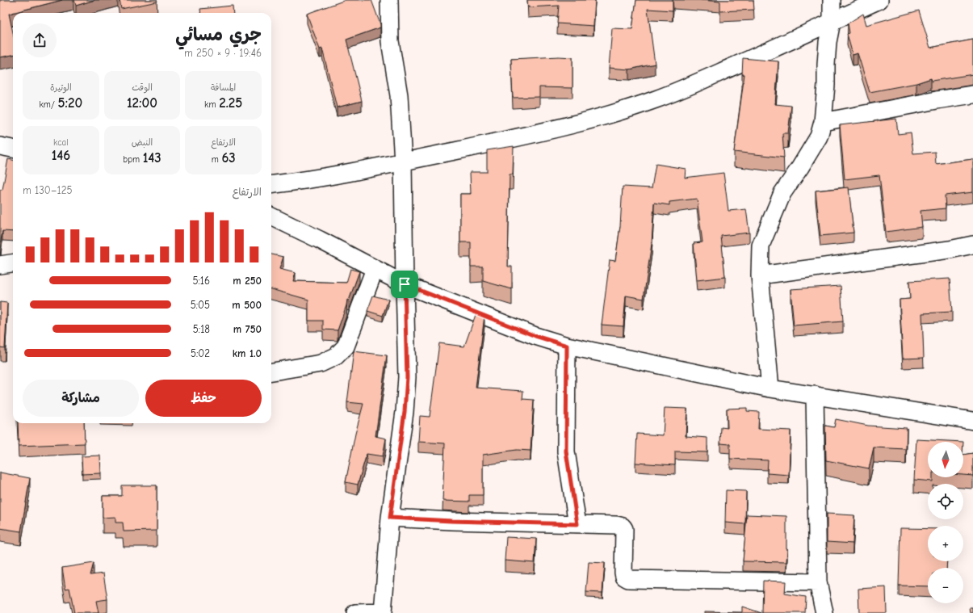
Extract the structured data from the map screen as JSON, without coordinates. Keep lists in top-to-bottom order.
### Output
{
  "north": "bottom",
  "page": {
    "heading": ["جري مسائي", "19:46 · 9 × 250 m"],
    "stats": [
      ["المسافة", "2.25 km"],
      ["الوقت", "12:00"],
      ["الوتيرة", "5:20 /km"],
      ["الارتفاع", "63 m"],
      ["النبض", "143 bpm"],
      ["kcal", "146"]
    ],
    "chart": ["الارتفاع", "125–130 m"],
    "list": [
      {
        "name": "250 m",
        "note": "5:16"
      },
      {
        "name": "500 m",
        "note": "5:05"
      },
      {
        "name": "750 m",
        "note": "5:18"
      },
      {
        "name": "1.0 km",
        "note": "5:02"
      }
    ],
    "buttons": ["حفظ", "مشاركة"],
    "map_buttons": ["+", "−"]
  }
}
